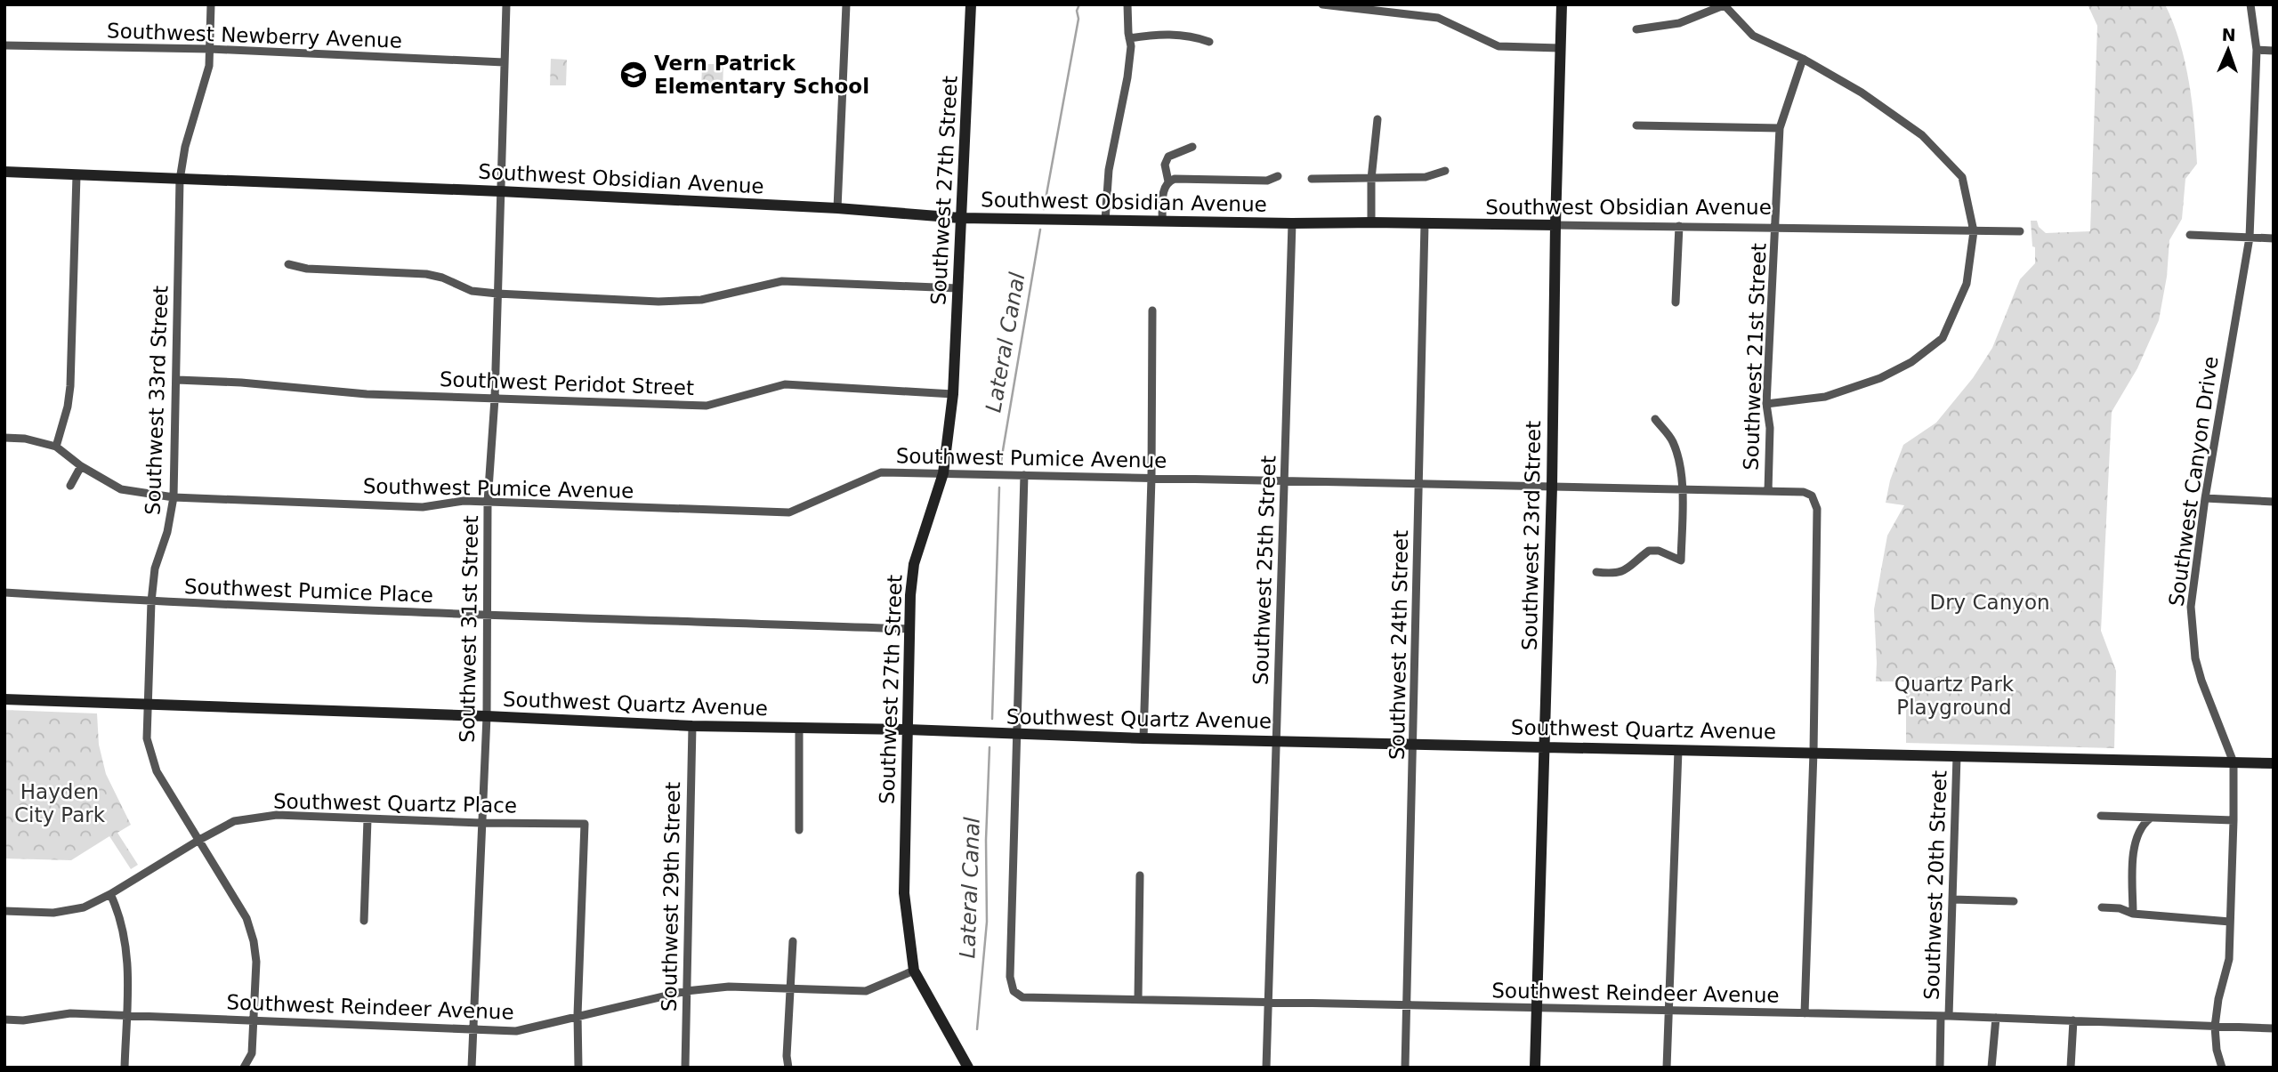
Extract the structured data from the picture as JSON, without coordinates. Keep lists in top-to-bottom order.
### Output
{
  "streets": {
    "street": [
      "Southwest Newberry Avenue",
      "Southwest Obsidian Avenue",
      "Southwest 27th Street",
      "Southwest 21st Street",
      "Southwest Peridot Street",
      "Southwest 33rd Street",
      "Southwest Pumice Avenue",
      "Southwest Canyon Drive",
      "Southwest 23rd Street",
      "Southwest 25th Street",
      "Southwest Pumice Place",
      "Southwest 31st Street",
      "Southwest 24th Street",
      "Southwest Quartz Avenue",
      "Southwest Quartz Place",
      "Southwest 20th Street",
      "Southwest 29th Street",
      "Southwest Reindeer Avenue"
    ]
  },
  "crossings": [
    ["Southwest Newberry Avenue", "Southwest 33rd Street"],
    ["Southwest Newberry Avenue", "Southwest 31st Street"],
    ["Southwest Obsidian Avenue", "Southwest 27th Street"],
    ["Southwest Obsidian Avenue", "Southwest 21st Street"],
    ["Southwest Obsidian Avenue", "Southwest 33rd Street"],
    ["Southwest Obsidian Avenue", "Southwest 23rd Street"],
    ["Southwest Obsidian Avenue", "Southwest 25th Street"],
    ["Southwest Obsidian Avenue", "Southwest 31st Street"],
    ["Southwest Obsidian Avenue", "Southwest 24th Street"],
    ["Southwest 27th Street", "Southwest Peridot Street"],
    ["Southwest 27th Street", "Southwest Pumice Avenue"],
    ["Southwest 27th Street", "Southwest Pumice Place"],
    ["Southwest 27th Street", "Southwest Quartz Avenue"],
    ["Southwest 27th Street", "Southwest Reindeer Avenue"],
    ["Southwest 21st Street", "Southwest Pumice Avenue"],
    ["Southwest Peridot Street", "Southwest 33rd Street"],
    ["Southwest Peridot Street", "Southwest 31st Street"],
    ["Southwest 33rd Street", "Southwest Pumice Avenue"],
    ["Southwest 33rd Street", "Southwest Pumice Place"],
    ["Southwest 33rd Street", "Southwest Quartz Avenue"],
    ["Southwest 33rd Street", "Southwest Quartz Place"],
    ["Southwest 33rd Street", "Southwest Reindeer Avenue"],
    ["Southwest Pumice Avenue", "Southwest 23rd Street"],
    ["Southwest Pumice Avenue", "Southwest 25th Street"],
    ["Southwest Pumice Avenue", "Southwest 31st Street"],
    ["Southwest Pumice Avenue", "Southwest 24th Street"],
    ["Southwest Pumice Avenue", "Southwest Quartz Avenue"],
    ["Southwest Canyon Drive", "Southwest Quartz Avenue"],
    ["Southwest Canyon Drive", "Southwest Reindeer Avenue"],
    ["Southwest 23rd Street", "Southwest Quartz Avenue"],
    ["Southwest 23rd Street", "Southwest Reindeer Avenue"],
    ["Southwest 25th Street", "Southwest Quartz Avenue"],
    ["Southwest 25th Street", "Southwest Reindeer Avenue"],
    ["Southwest Pumice Place", "Southwest 31st Street"],
    ["Southwest 31st Street", "Southwest Quartz Avenue"],
    ["Southwest 31st Street", "Southwest Quartz Place"],
    ["Southwest 31st Street", "Southwest Reindeer Avenue"],
    ["Southwest 24th Street", "Southwest Quartz Avenue"],
    ["Southwest 24th Street", "Southwest Reindeer Avenue"],
    ["Southwest Quartz Avenue", "Southwest 20th Street"],
    ["Southwest Quartz Avenue", "Southwest 29th Street"],
    ["Southwest Quartz Avenue", "Southwest Reindeer Avenue"],
    ["Southwest Quartz Place", "Southwest Reindeer Avenue"],
    ["Southwest 20th Street", "Southwest Reindeer Avenue"],
    ["Southwest 29th Street", "Southwest Reindeer Avenue"]
  ],
  "water": ["Lateral Canal"],
  "parks": ["Dry Canyon", "Quartz Park Playground", "Hayden City Park"],
  "places": {
    "school or university": ["Vern Patrick Elementary School"]
  },
  "north": "top"
}
